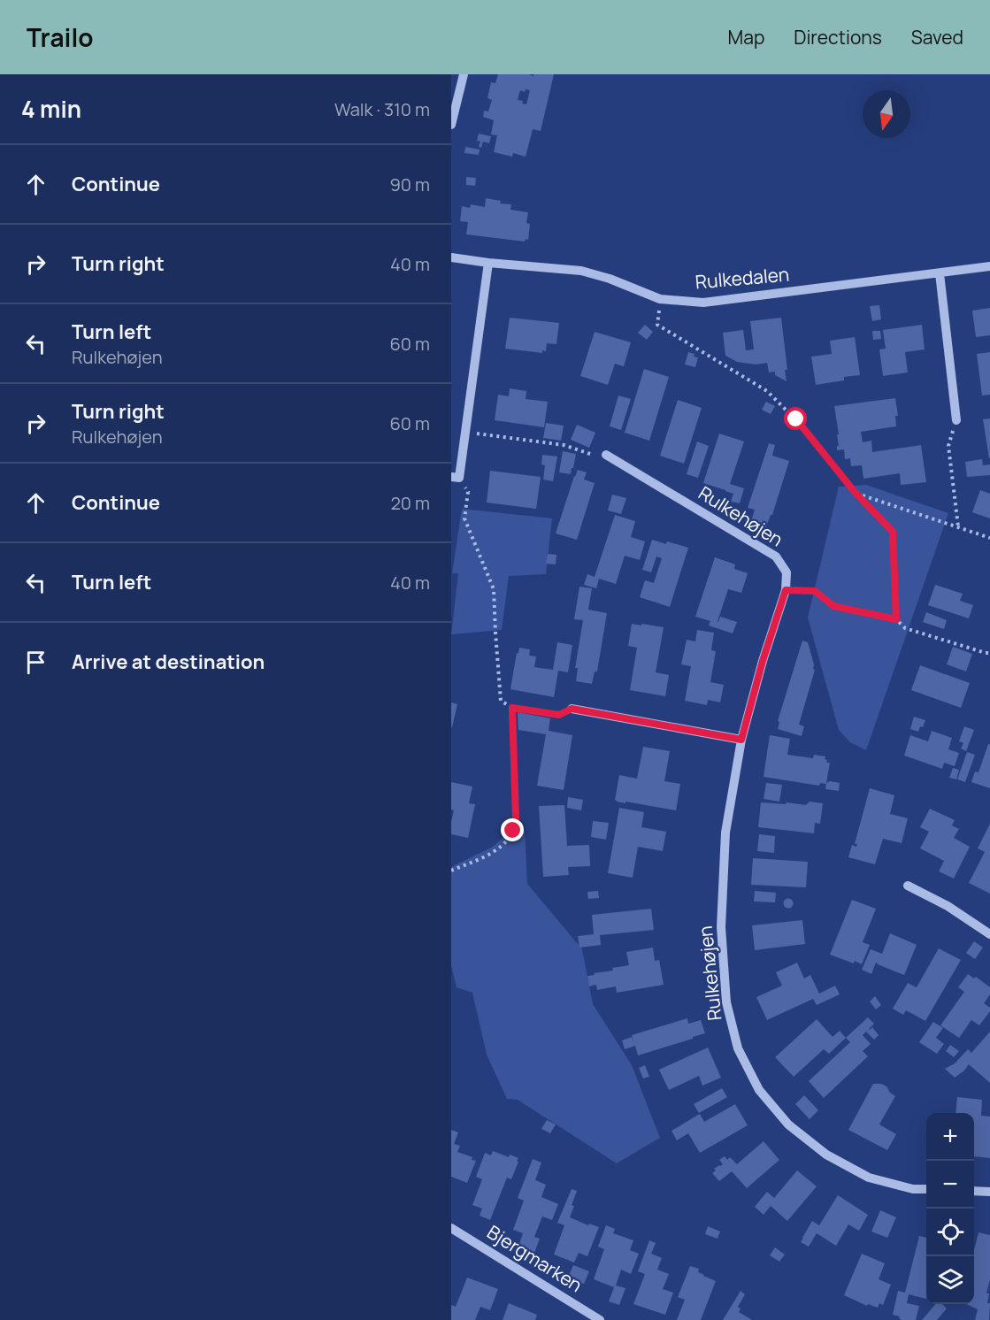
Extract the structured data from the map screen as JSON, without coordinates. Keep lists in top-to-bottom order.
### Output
{
  "streets": {
    "street": ["Rulkedalen", "Rulkehøjen", "Bjergmarken"]
  },
  "north": "bottom",
  "page": {
    "header": "Trailo",
    "nav": ["Map", "Directions", "Saved"],
    "heading": ["4 min", "Walk · 310 m"],
    "list": [
      ["Continue", "90 m"],
      ["Turn right", "40 m"],
      ["Turn left", "Rulkehøjen", "60 m"],
      ["Turn right", "Rulkehøjen", "60 m"],
      ["Continue", "20 m"],
      ["Turn left", "40 m"],
      "Arrive at destination"
    ],
    "map_buttons": ["+", "−"]
  }
}
